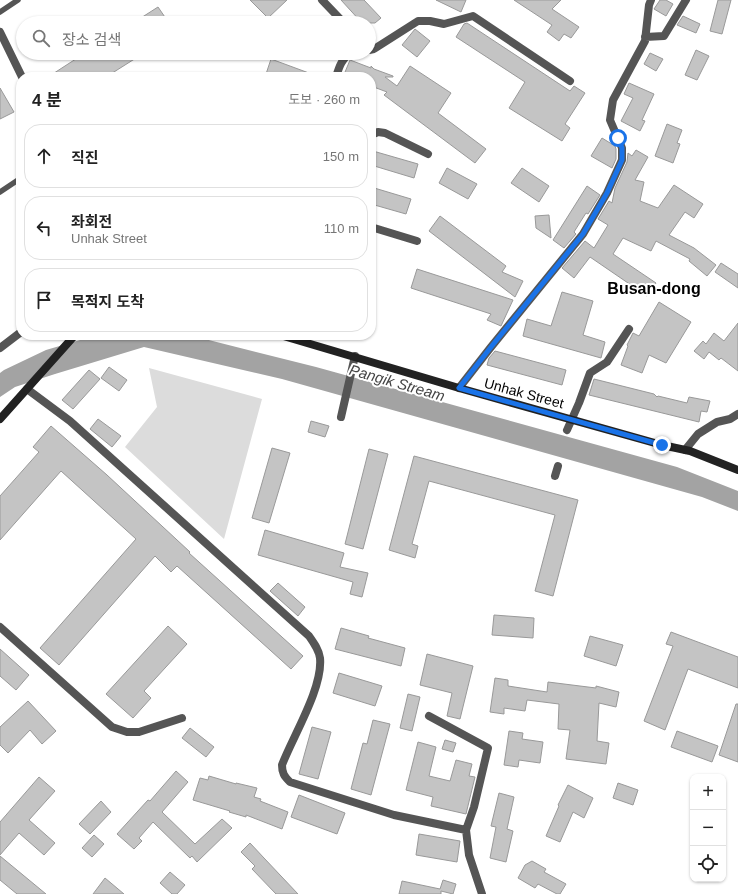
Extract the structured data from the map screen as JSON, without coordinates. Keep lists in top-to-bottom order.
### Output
{
  "streets": {
    "main road": ["Unhak Street"]
  },
  "districts": ["Busan-dong"],
  "water": ["Pangik Stream"],
  "page": {
    "search": "장소 검색",
    "heading": ["4 분", "도보 · 260 m"],
    "list": [
      ["직진", "150 m"],
      ["좌회전", "Unhak Street", "110 m"],
      "목적지 도착"
    ],
    "map_buttons": ["+", "−"]
  }
}
